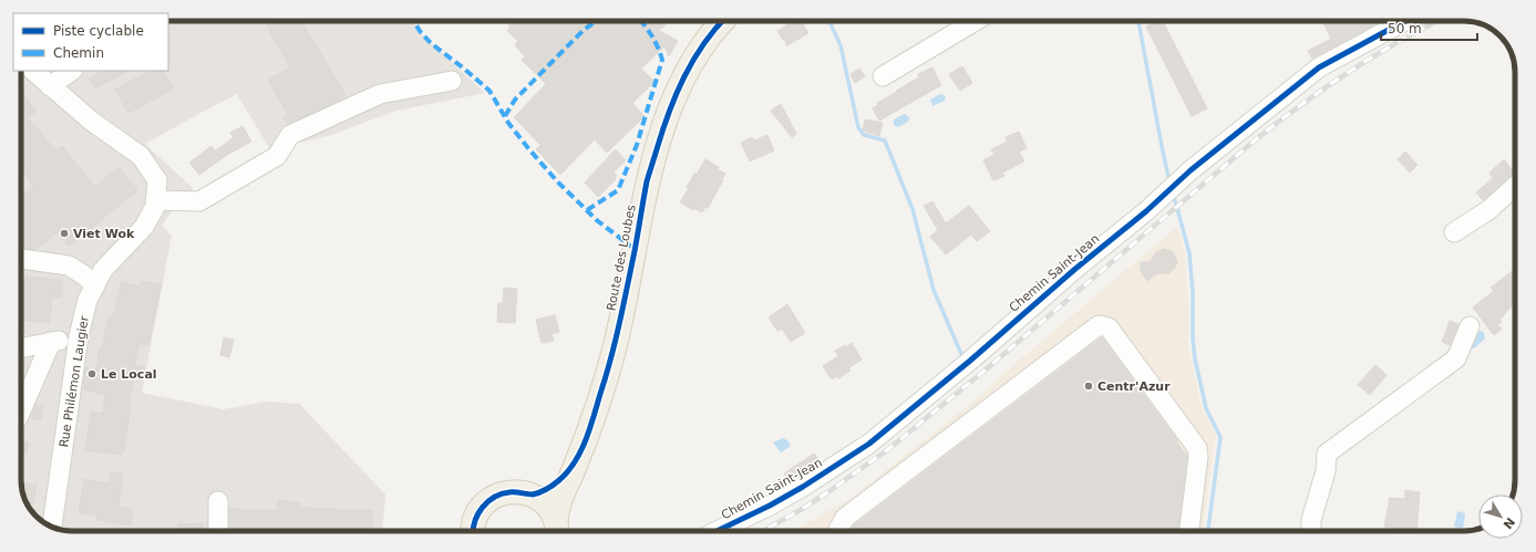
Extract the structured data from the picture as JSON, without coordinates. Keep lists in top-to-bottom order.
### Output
{
  "streets": {
    "main road": ["Route des Loubes"],
    "street": ["Chemin Saint-Jean", "Rue Philémon Laugier"]
  },
  "places": ["Viet Wok", "Le Local", "Centr'Azur"],
  "legend": ["Piste cyclable", "Chemin"],
  "scale_bar": "50 m",
  "north": "bottom right"
}
